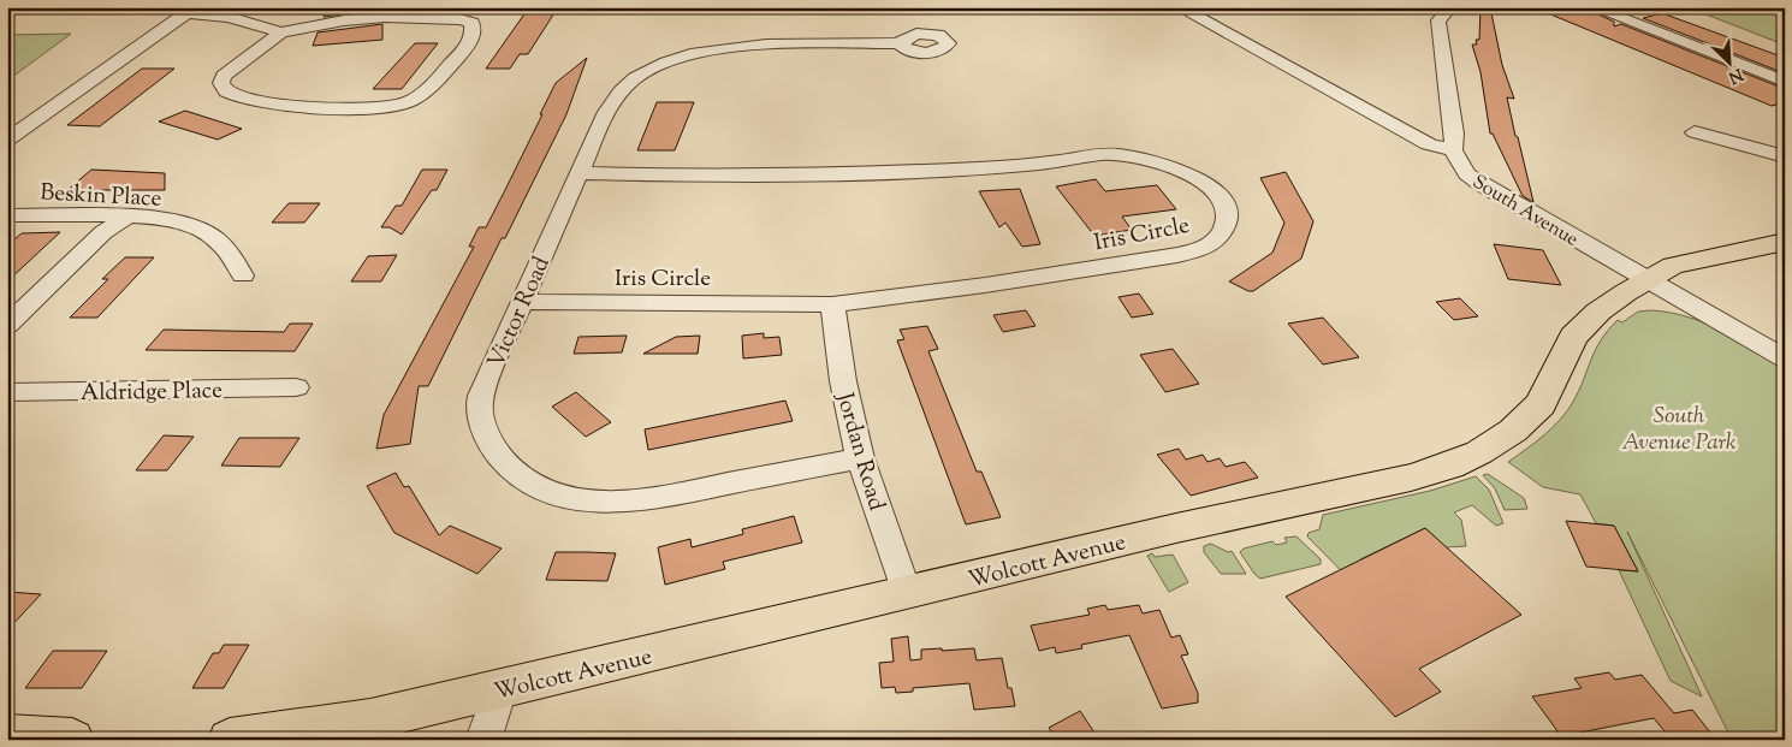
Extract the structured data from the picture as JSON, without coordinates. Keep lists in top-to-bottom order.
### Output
{
  "streets": {
    "main road": ["Wolcott Avenue"],
    "street": [
      "Beskin Place",
      "South Avenue",
      "Iris Circle",
      "Victor Road",
      "Aldridge Place",
      "Jordan Road"
    ]
  },
  "crossings": [
    ["South Avenue", "Wolcott Avenue"],
    ["Iris Circle", "Victor Road"],
    ["Iris Circle", "Jordan Road"],
    ["Victor Road", "Jordan Road"],
    ["Jordan Road", "Wolcott Avenue"]
  ],
  "parks": ["South Avenue Park"],
  "north": "bottom right"
}
